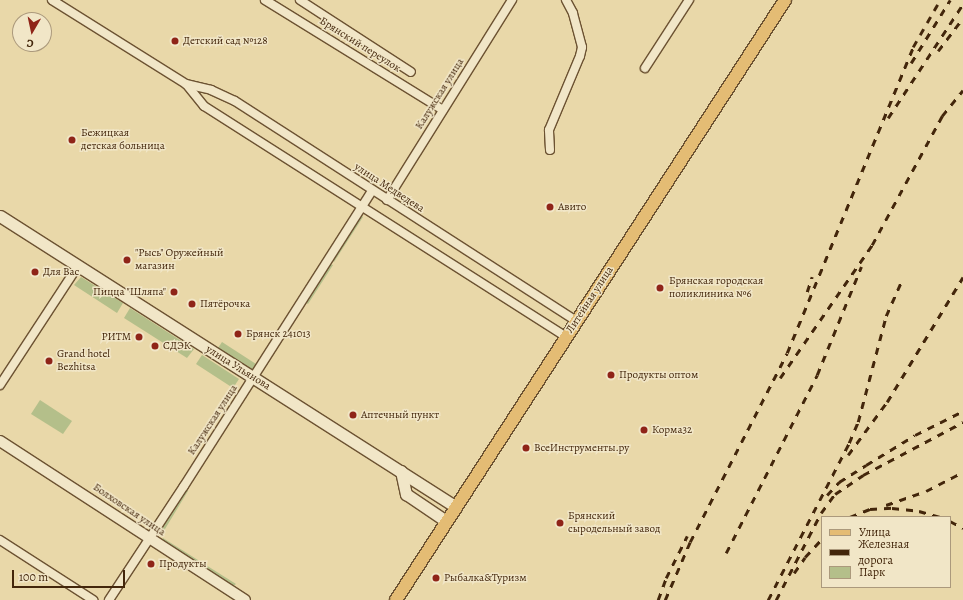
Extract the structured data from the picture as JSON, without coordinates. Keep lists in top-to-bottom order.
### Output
{
  "streets": {
    "main road": ["Литейная улица", "улица Ульянова"],
    "street": [
      "Брянский переулок",
      "Калужская улица",
      "улица Медведева",
      "Болховская улица"
    ]
  },
  "crossings": [
    ["Брянский переулок", "Калужская улица"],
    ["Калужская улица", "улица Медведева"],
    ["Калужская улица", "улица Ульянова"],
    ["Калужская улица", "Болховская улица"],
    ["улица Медведева", "Литейная улица"],
    ["Литейная улица", "улица Ульянова"]
  ],
  "places": [
    "Детский сад №128",
    "Бежицкая детская больница",
    "Авито",
    "\"Рысь\" Оружейный магазин",
    "Для Вас",
    "Брянская городская поликлиника №6",
    "Пицца \"Шляпа\"",
    "Пятёрочка",
    "Брянск 241013",
    "РИТМ",
    "СДЭК",
    "Grand hotel Bezhitsa",
    "Продукты оптом",
    "Аптечный пункт",
    "Корма32",
    "ВсеИнструменты.ру",
    "Брянский сыродельный завод",
    "Продукты",
    "Рыбалка&Туризм"
  ],
  "legend": ["Улица", "Железная дорога", "Парк"],
  "scale_bar": "100 m",
  "north": "bottom"
}
